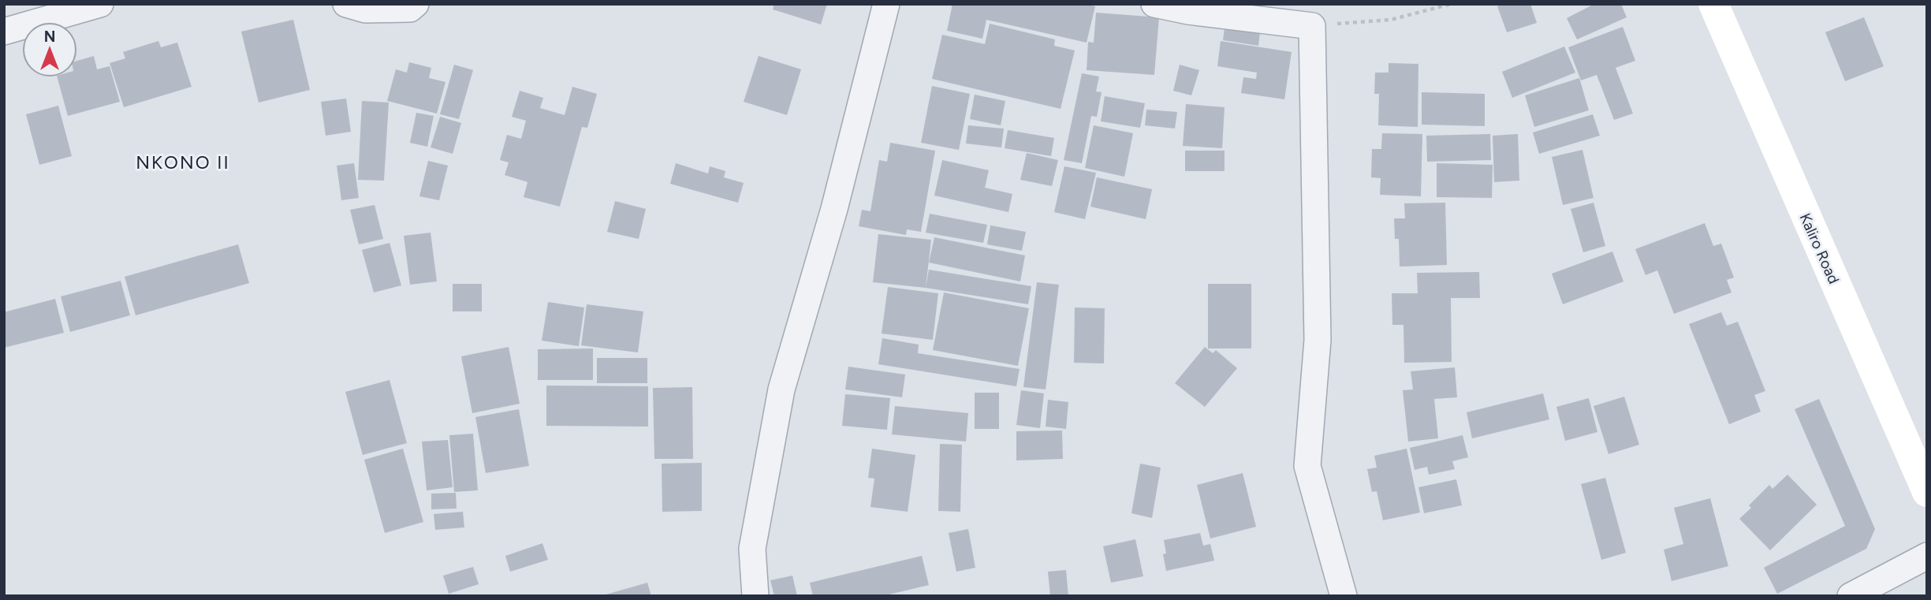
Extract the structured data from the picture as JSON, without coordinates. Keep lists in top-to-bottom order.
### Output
{
  "streets": {
    "main road": ["Kaliro Road"]
  },
  "districts": ["NKONO II"],
  "north": "top"
}
